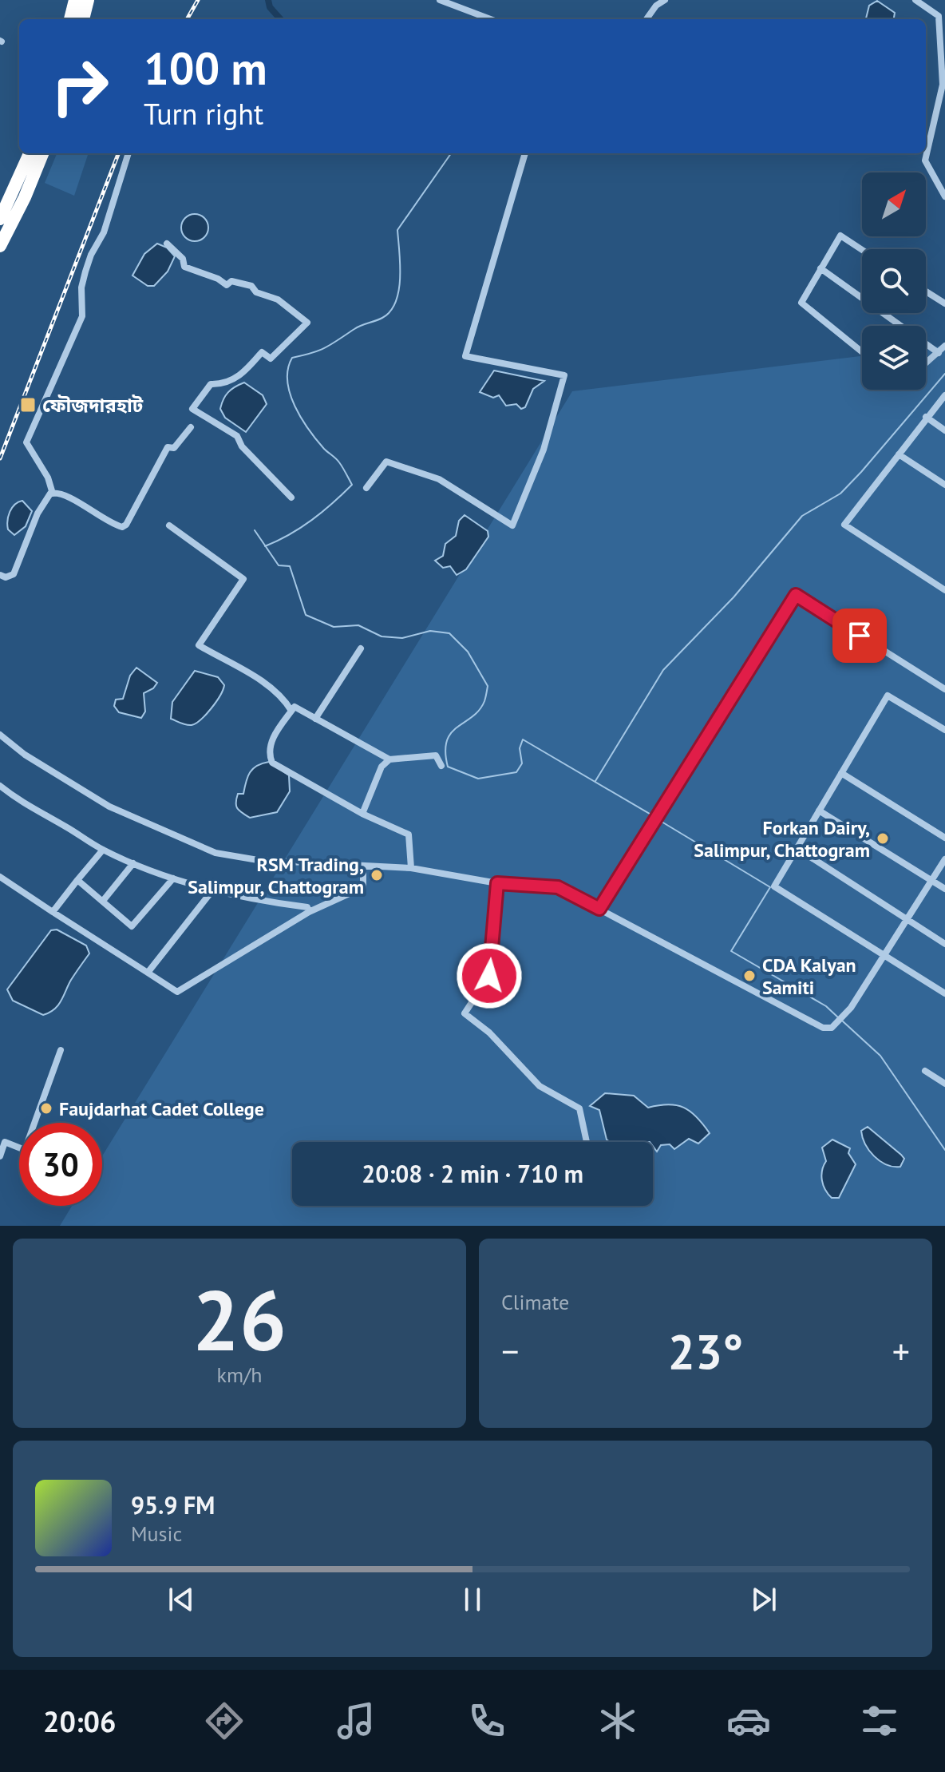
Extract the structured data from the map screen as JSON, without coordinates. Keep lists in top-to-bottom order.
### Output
{
  "places": {
    "transit": ["ফৌজদারহাট"],
    "other": [
      "Forkan Dairy, Salimpur, Chattogram",
      "RSM Trading, Salimpur, Chattogram",
      "CDA Kalyan Samiti",
      "Faujdarhat Cadet College"
    ]
  },
  "north": "top right",
  "page": {
    "turn": ["100 m", "Turn right"],
    "limit": "30",
    "trip": "20:08 · 2 min · 710 m",
    "tile": [
      ["26", "km/h"],
      "Climate"
    ],
    "heat": ["−", "23°", "+"],
    "song": ["95.9 FM", "Music"],
    "tabs": "20:06"
  }
}
